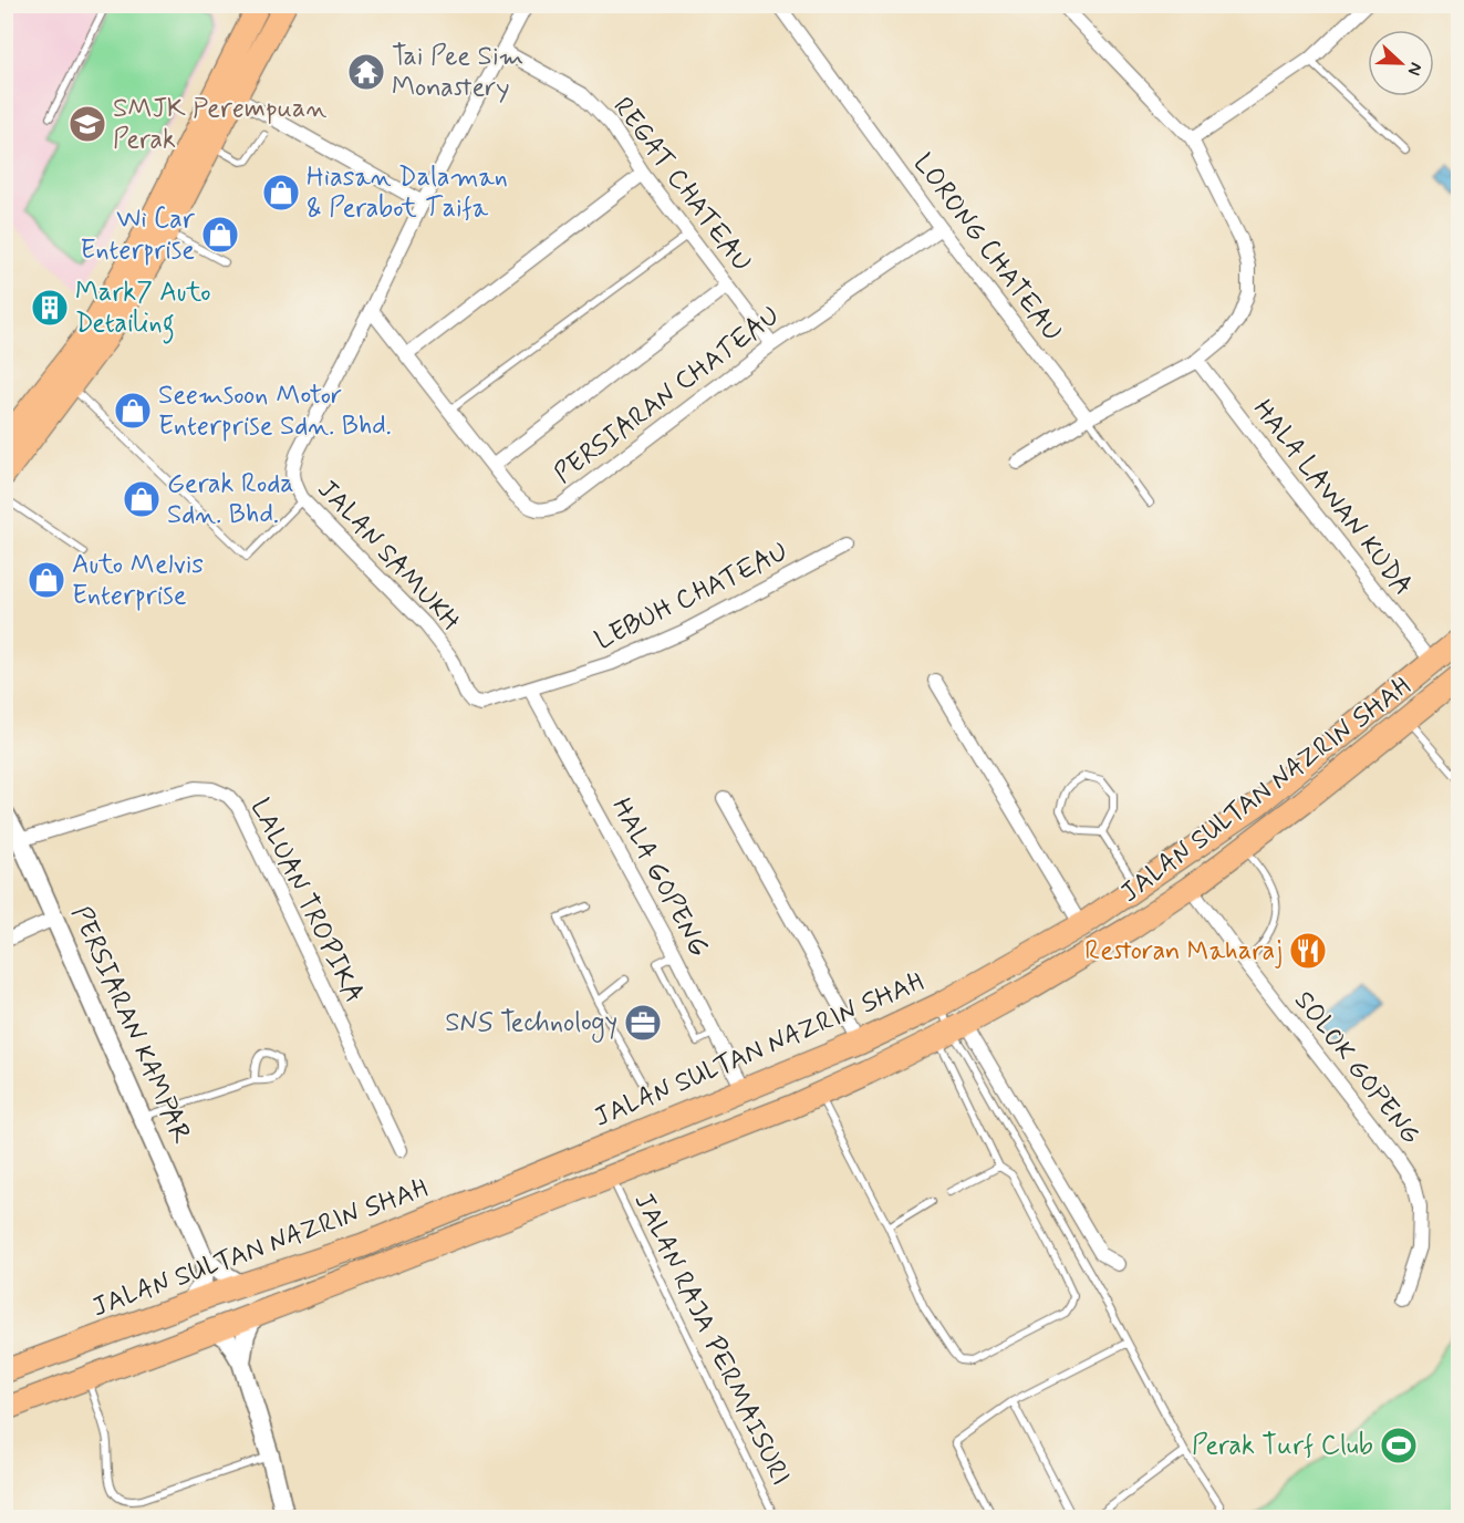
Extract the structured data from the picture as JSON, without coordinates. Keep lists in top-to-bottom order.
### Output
{
  "streets": {
    "highway": ["JALAN SULTAN NAZRIN SHAH"],
    "street": [
      "REGAT CHATEAU",
      "LORONG CHATEAU",
      "PERSIARAN CHATEAU",
      "HALA LAWAN KUDA",
      "JALAN SAMUKH",
      "LEBUH CHATEAU",
      "HALA GOPENG",
      "LALUAN TROPIKA",
      "PERSIARAN KAMPAR",
      "SOLOK GOPENG"
    ],
    "lane": ["JALAN RAJA PERMAISURI"]
  },
  "crossings": [
    ["REGAT CHATEAU", "PERSIARAN CHATEAU"],
    ["REGAT CHATEAU", "JALAN SAMUKH"],
    ["LORONG CHATEAU", "PERSIARAN CHATEAU"],
    ["PERSIARAN CHATEAU", "JALAN SAMUKH"],
    ["HALA LAWAN KUDA", "JALAN SULTAN NAZRIN SHAH"],
    ["JALAN SAMUKH", "LEBUH CHATEAU"],
    ["LEBUH CHATEAU", "HALA GOPENG"],
    ["JALAN SULTAN NAZRIN SHAH", "HALA GOPENG"],
    ["JALAN SULTAN NAZRIN SHAH", "SOLOK GOPENG"],
    ["JALAN SULTAN NAZRIN SHAH", "JALAN RAJA PERMAISURI"],
    ["LALUAN TROPIKA", "PERSIARAN KAMPAR"]
  ],
  "places": {
    "temple": ["Tai Pee Sim Monastery"],
    "school or university": ["SMJK Perempuan Perak"],
    "shop": [
      "Hiasan Dalaman & Perabot Taifa",
      "Wi Car Enterprise",
      "Seemsoon Motor Enterprise Sdn. Bhd.",
      "Gerak Roda Sdn. Bhd.",
      "Auto Melvis Enterprise"
    ],
    "building": ["Mark7 Auto Detailing"],
    "restaurant": ["Restoran Maharaj"],
    "office": ["SNS Technology"],
    "sports": ["Perak Turf Club"]
  },
  "north": "right"
}
